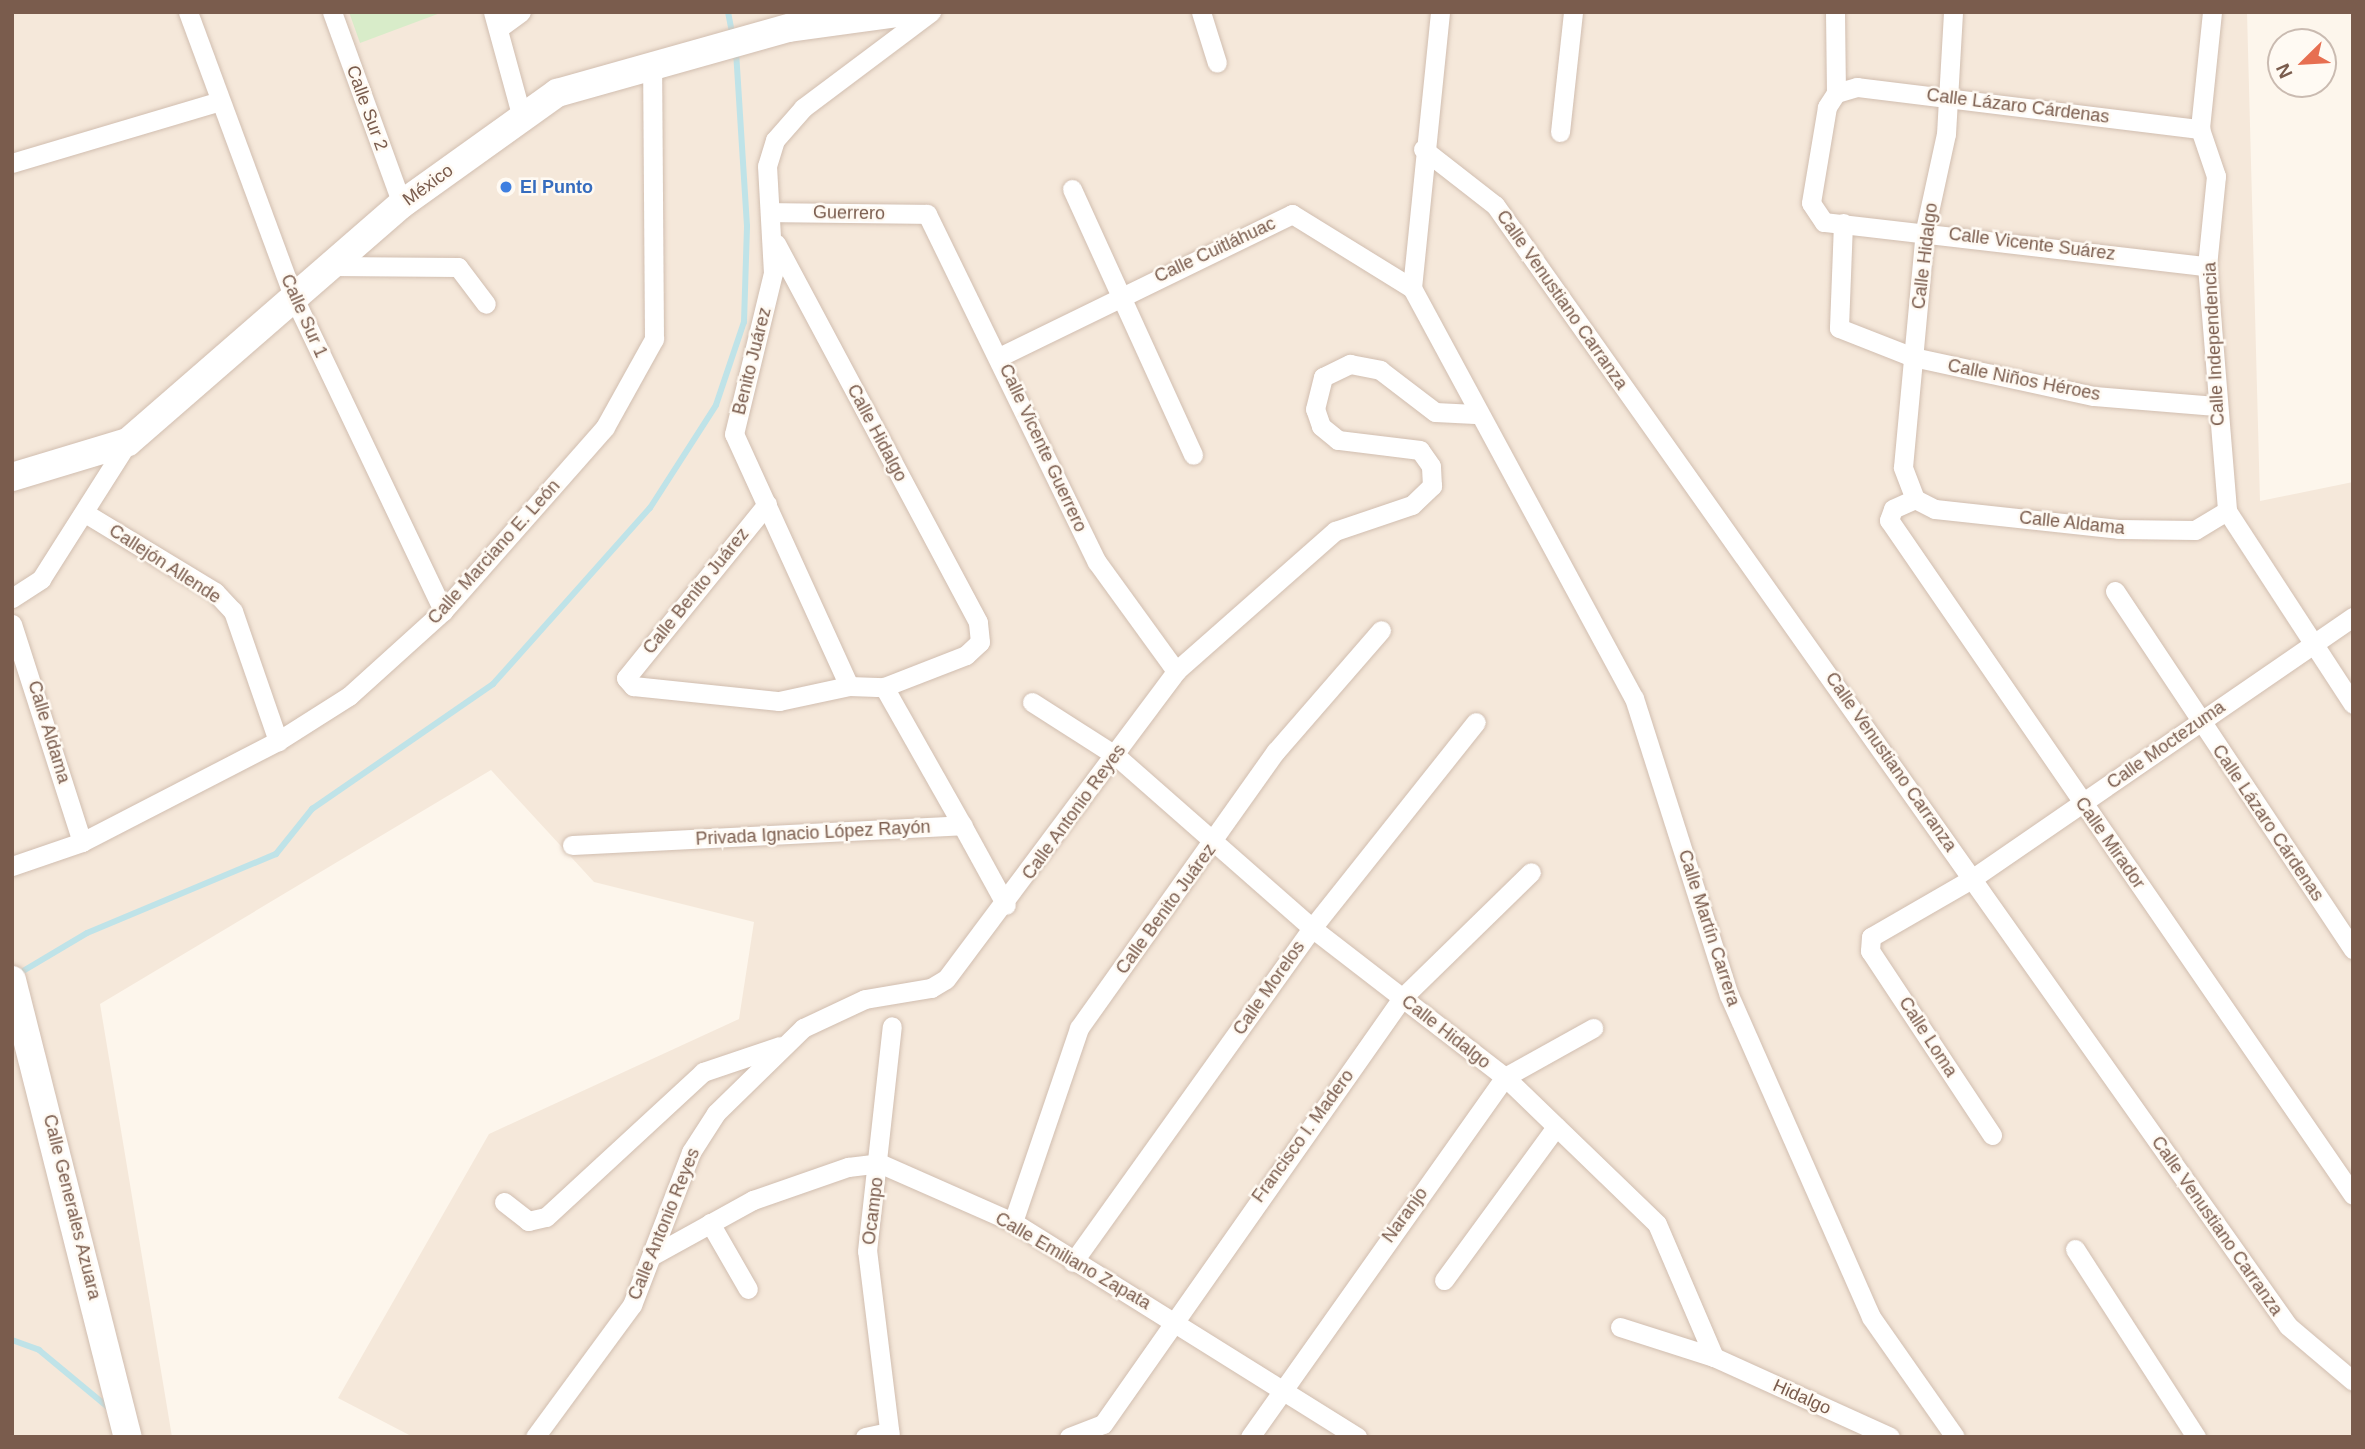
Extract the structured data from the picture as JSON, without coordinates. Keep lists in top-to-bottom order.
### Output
{
  "streets": {
    "street": [
      "Calle Lázaro Cárdenas",
      "Calle Sur 2",
      "México",
      "Guerrero",
      "Calle Vicente Suárez",
      "Calle Cuitláhuac",
      "Calle Hidalgo",
      "Calle Venustiano Carranza",
      "Calle Sur 1",
      "Calle Independencia",
      "Benito Juárez",
      "Calle Niños Héroes",
      "Calle Vicente Guerrero",
      "Calle Aldama",
      "Calle Marciano E. León",
      "Callejón Allende",
      "Calle Benito Juárez",
      "Calle Moctezuma",
      "Calle Antonio Reyes",
      "Privada Ignacio López Rayón",
      "Calle Mirador",
      "Calle Martín Carrera",
      "Calle Morelos",
      "Calle Loma",
      "Francisco I. Madero",
      "Calle Generales Azuara",
      "Ocampo",
      "Naranjo",
      "Calle Emiliano Zapata",
      "Hidalgo"
    ]
  },
  "crossings": [
    ["Calle Lázaro Cárdenas", "Calle Vicente Suárez"],
    ["Calle Lázaro Cárdenas", "Calle Hidalgo"],
    ["Calle Lázaro Cárdenas", "Calle Independencia"],
    ["Calle Lázaro Cárdenas", "Calle Moctezuma"],
    ["Calle Sur 2", "México"],
    ["México", "Calle Sur 1"],
    ["México", "Calle Marciano E. León"],
    ["Guerrero", "Benito Juárez"],
    ["Guerrero", "Calle Vicente Guerrero"],
    ["Calle Vicente Suárez", "Calle Hidalgo"],
    ["Calle Vicente Suárez", "Calle Independencia"],
    ["Calle Vicente Suárez", "Calle Niños Héroes"],
    ["Calle Cuitláhuac", "Calle Vicente Guerrero"],
    ["Calle Hidalgo", "Benito Juárez"],
    ["Calle Hidalgo", "Calle Niños Héroes"],
    ["Calle Hidalgo", "Calle Aldama"],
    ["Calle Hidalgo", "Calle Benito Juárez"],
    ["Calle Hidalgo", "Calle Antonio Reyes"],
    ["Calle Hidalgo", "Calle Mirador"],
    ["Calle Hidalgo", "Calle Morelos"],
    ["Calle Hidalgo", "Francisco I. Madero"],
    ["Calle Hidalgo", "Naranjo"],
    ["Calle Hidalgo", "Hidalgo"],
    ["Calle Venustiano Carranza", "Calle Moctezuma"],
    ["Calle Sur 1", "Calle Marciano E. León"],
    ["Calle Independencia", "Calle Niños Héroes"],
    ["Calle Independencia", "Calle Aldama"],
    ["Benito Juárez", "Calle Benito Juárez"],
    ["Calle Vicente Guerrero", "Calle Antonio Reyes"],
    ["Calle Aldama", "Calle Marciano E. León"],
    ["Calle Aldama", "Calle Mirador"],
    ["Calle Marciano E. León", "Callejón Allende"],
    ["Calle Benito Juárez", "Calle Emiliano Zapata"],
    ["Calle Moctezuma", "Calle Mirador"],
    ["Calle Moctezuma", "Calle Loma"],
    ["Calle Antonio Reyes", "Calle Martín Carrera"],
    ["Calle Morelos", "Calle Emiliano Zapata"],
    ["Francisco I. Madero", "Calle Emiliano Zapata"],
    ["Ocampo", "Calle Emiliano Zapata"],
    ["Naranjo", "Calle Emiliano Zapata"]
  ],
  "places": ["El Punto"],
  "north": "bottom left"
}
